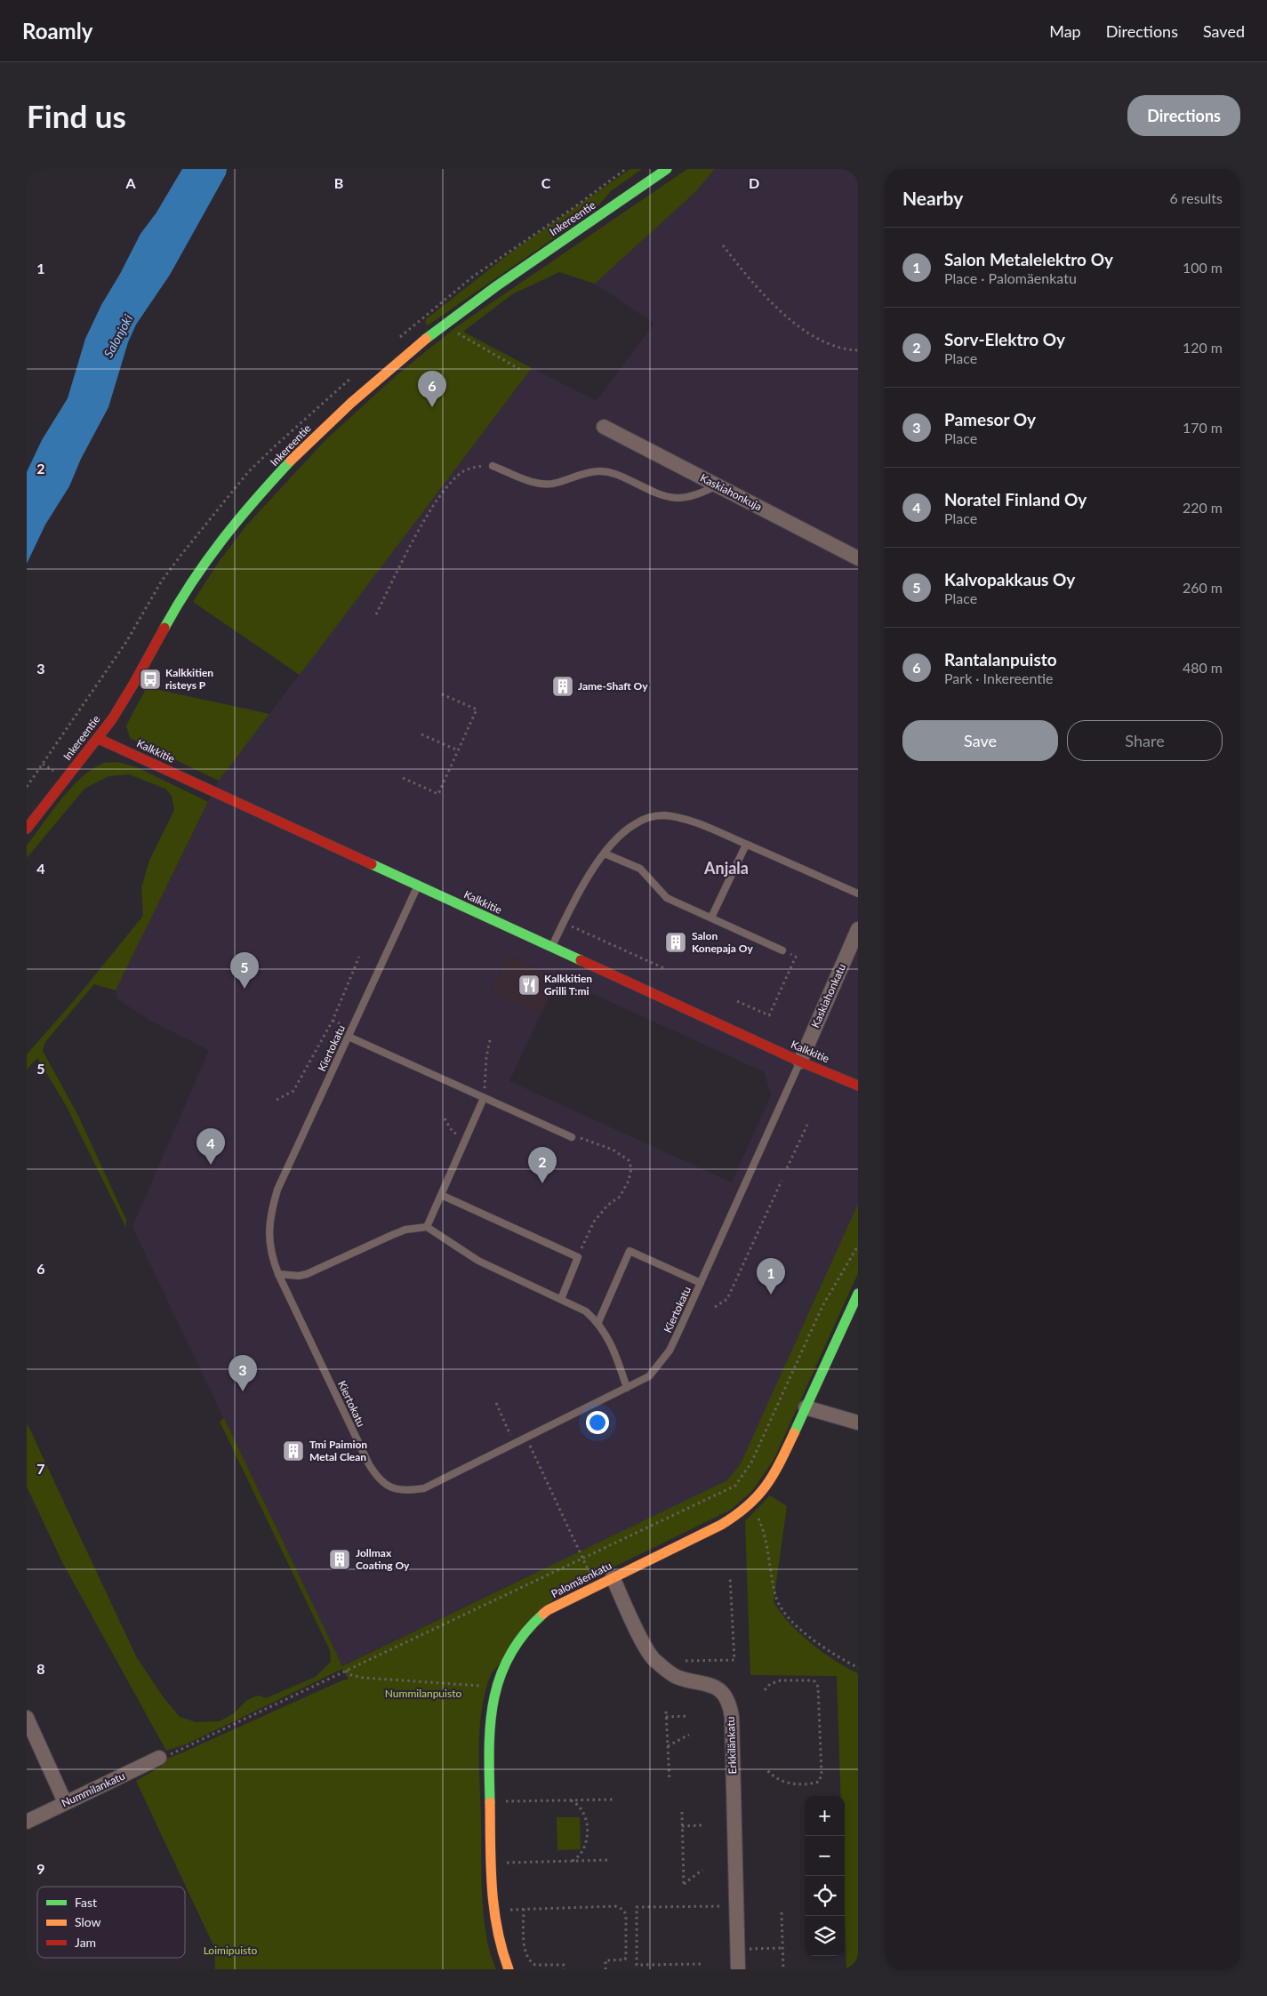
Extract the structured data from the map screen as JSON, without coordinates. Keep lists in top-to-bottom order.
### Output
{
  "streets": {
    "street": [
      "Inkereentie",
      "Kaskiahonkuja",
      "Kalkkitie",
      "Kaskiahonkatu",
      "Palomäenkatu",
      "Erkkilänkatu",
      "Nummilankatu"
    ],
    "lane": ["Kiertokatu"]
  },
  "crossings": [
    ["Inkereentie", "Kalkkitie"],
    ["Kalkkitie", "Kaskiahonkatu"],
    ["Kalkkitie", "Kiertokatu"],
    ["Kaskiahonkatu", "Kiertokatu"],
    ["Palomäenkatu", "Erkkilänkatu"]
  ],
  "districts": ["Anjala"],
  "water": ["Salonjoki"],
  "parks": ["Nummilanpuisto", "Loimipuisto"],
  "places": {
    "bus stop": ["Kalkkitien risteys P"],
    "building": [
      "Jame-Shaft Oy",
      "Salon Konepaja Oy",
      "Tmi Paimion Metal Clean",
      "Jollmax Coating Oy"
    ],
    "restaurant": ["Kalkkitien Grilli T:mi"]
  },
  "legend": ["Fast", "Slow", "Jam"],
  "page": {
    "header": "Roamly",
    "nav": ["Map", "Directions", "Saved"],
    "buttons": [
      "Directions",
      ["Save", "Share"]
    ],
    "title": "Find us",
    "heading": ["Nearby", "6 results"],
    "list": [
      {
        "mark": "1",
        "name": "Salon Metalelektro Oy",
        "note": "Place · Palomäenkatu",
        "value": "100 m"
      },
      {
        "mark": "2",
        "name": "Sorv-Elektro Oy",
        "note": "Place",
        "value": "120 m"
      },
      {
        "mark": "3",
        "name": "Pamesor Oy",
        "note": "Place",
        "value": "170 m"
      },
      {
        "mark": "4",
        "name": "Noratel Finland Oy",
        "note": "Place",
        "value": "220 m"
      },
      {
        "mark": "5",
        "name": "Kalvopakkaus Oy",
        "note": "Place",
        "value": "260 m"
      },
      {
        "mark": "6",
        "name": "Rantalanpuisto",
        "note": "Park · Inkereentie",
        "value": "480 m"
      }
    ],
    "pins": [
      "6",
      "5",
      "4",
      "2",
      "1",
      "3"
    ],
    "map_buttons": ["+", "−"]
  },
  "grid": {
    "columns": [
      "A",
      "B",
      "C",
      "D"
    ],
    "rows": [
      "1",
      "2",
      "3",
      "4",
      "5",
      "6",
      "7",
      "8",
      "9"
    ]
  }
}
